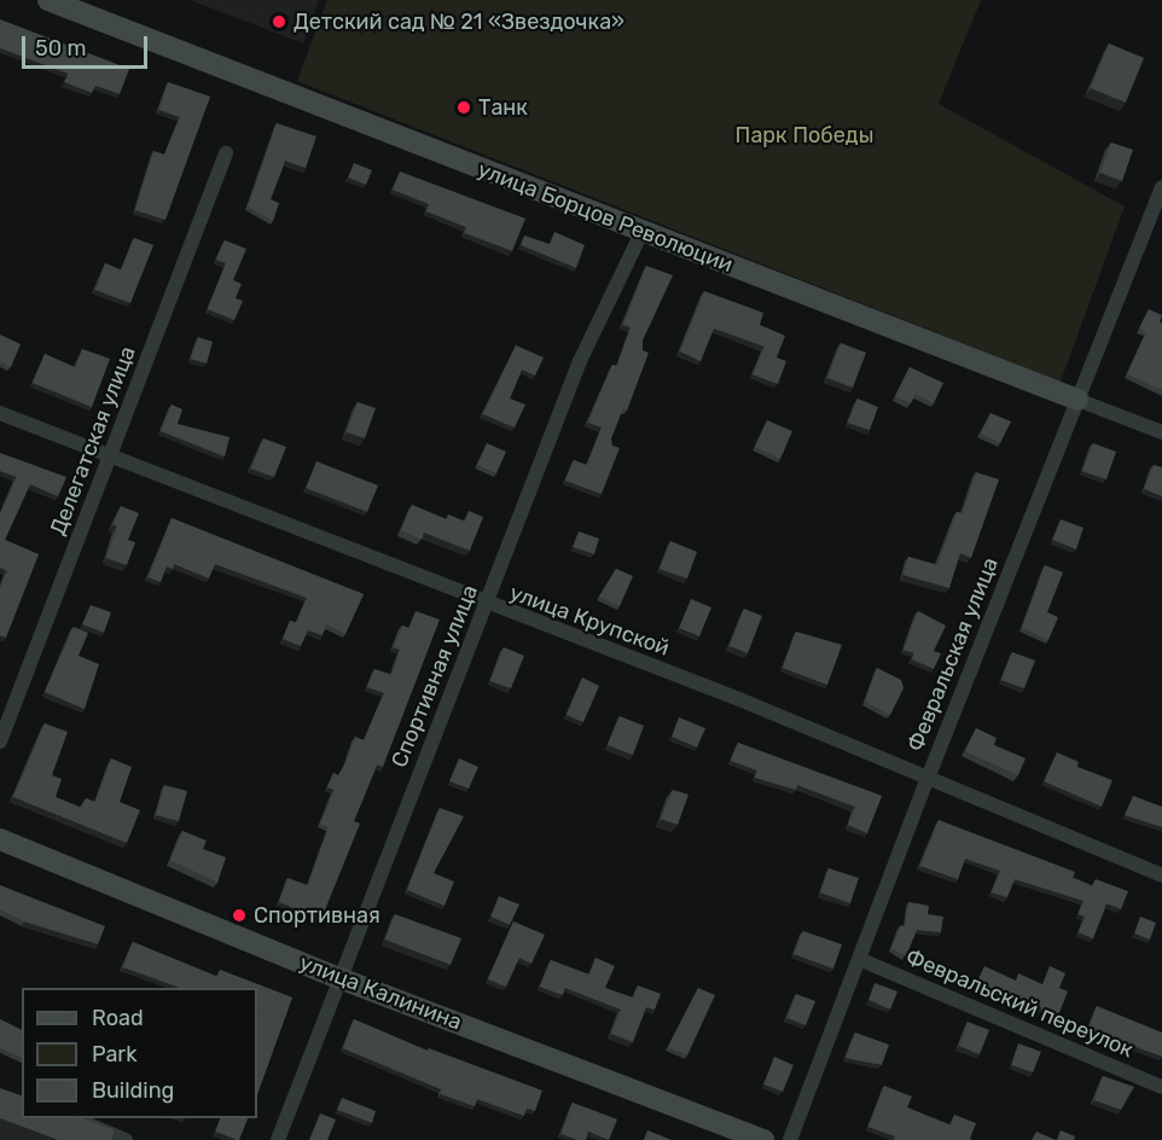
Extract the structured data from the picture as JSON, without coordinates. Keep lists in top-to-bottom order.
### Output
{
  "streets": {
    "street": [
      "улица Борцов Революции",
      "Делегатская улица",
      "улица Крупской",
      "Февральская улица",
      "Спортивная улица",
      "улица Калинина",
      "Февральский переулок"
    ]
  },
  "crossings": [
    ["улица Борцов Революции", "Февральская улица"],
    ["улица Борцов Революции", "Спортивная улица"],
    ["Делегатская улица", "улица Крупской"],
    ["улица Крупской", "Февральская улица"],
    ["улица Крупской", "Спортивная улица"],
    ["Февральская улица", "Февральский переулок"],
    ["Спортивная улица", "улица Калинина"]
  ],
  "parks": ["Парк Победы"],
  "places": ["Детский сад № 21 «Звездочка»", "Танк", "Спортивная"],
  "legend": ["Road", "Park", "Building"],
  "scale_bar": "50 m"
}
